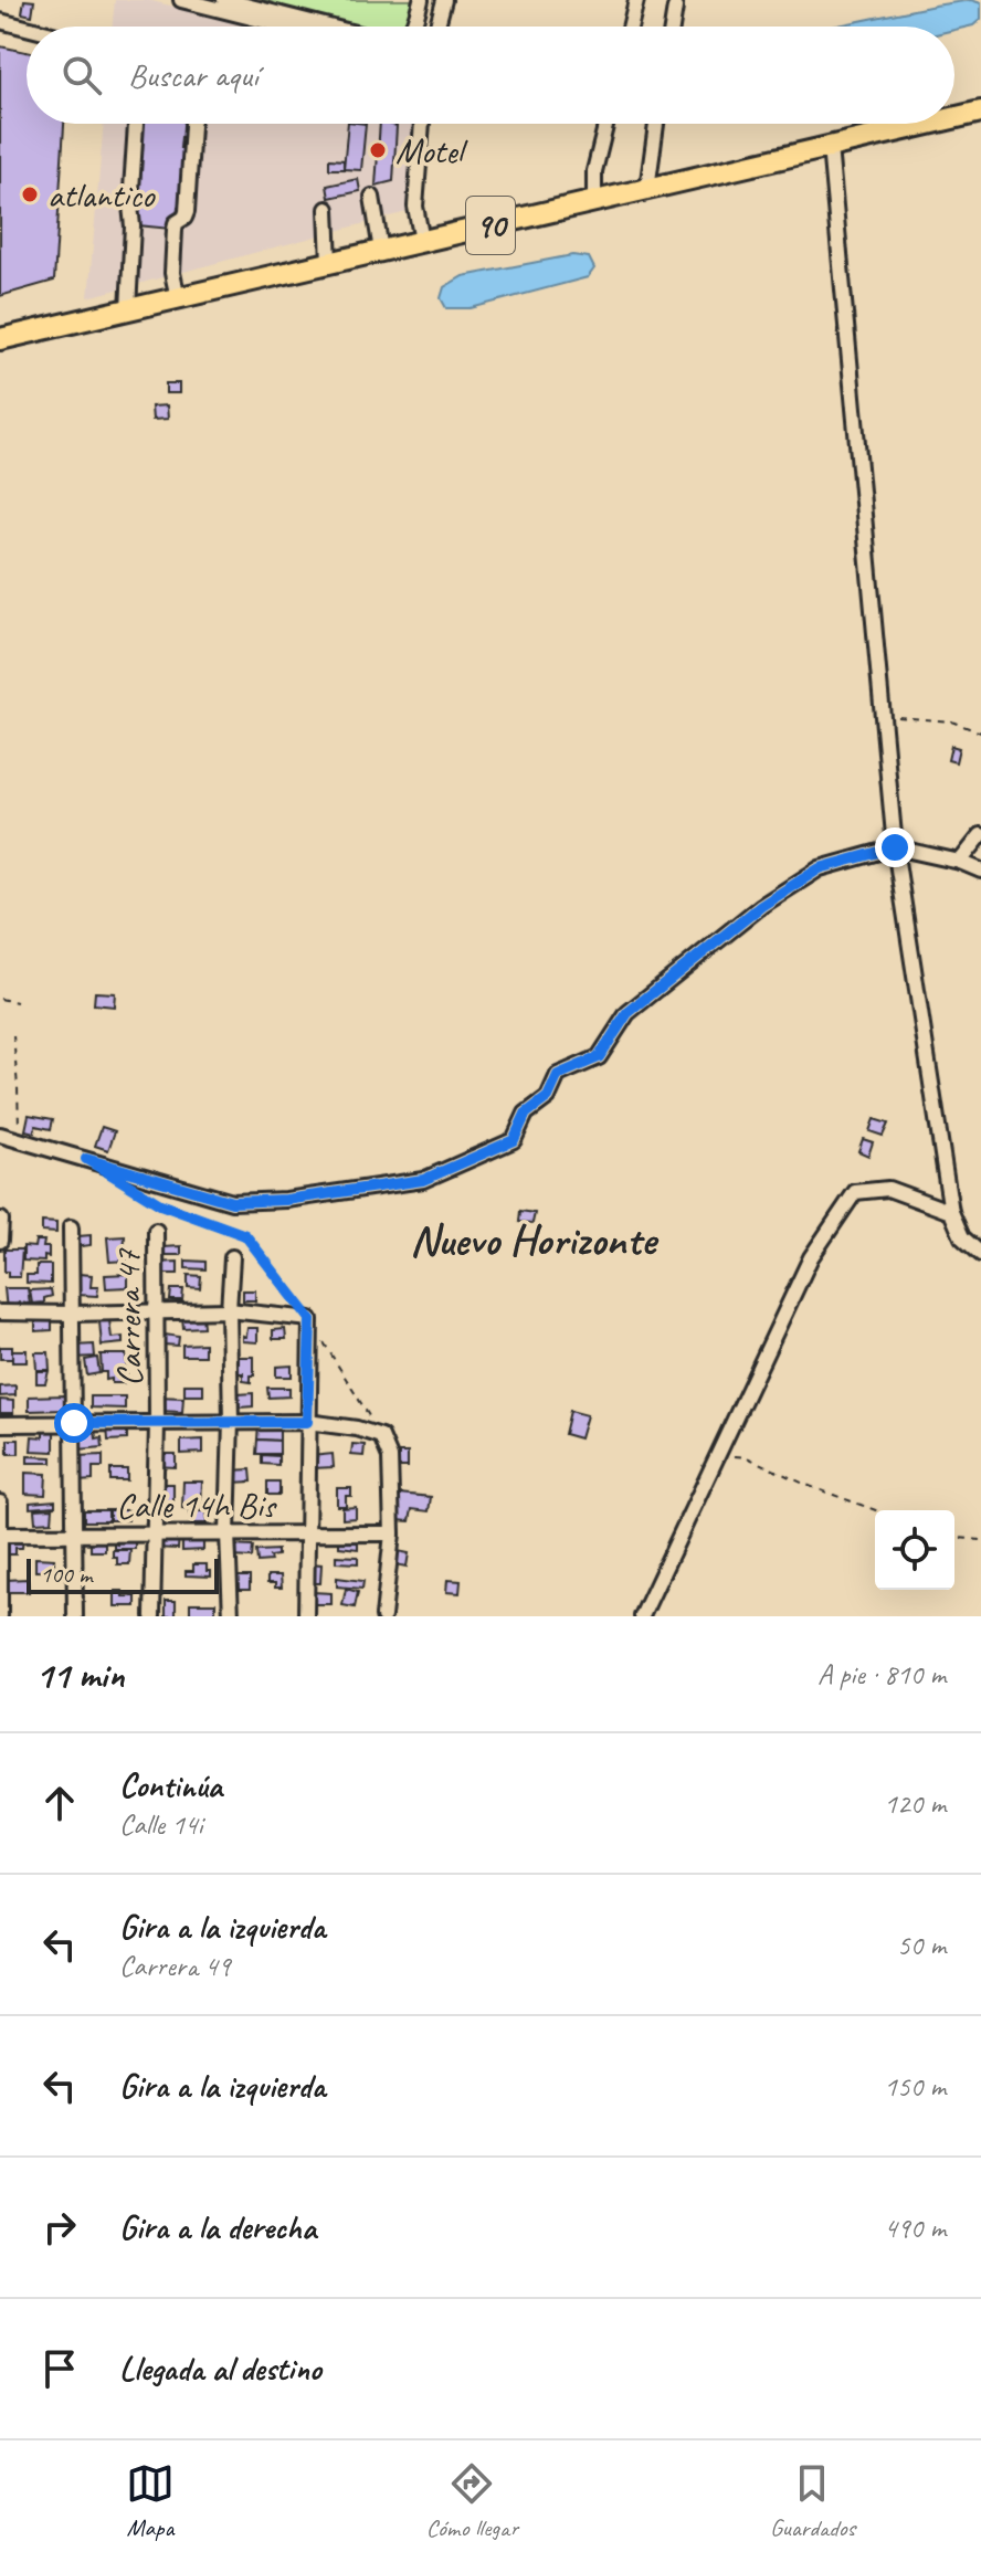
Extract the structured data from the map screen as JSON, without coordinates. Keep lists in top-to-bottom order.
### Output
{
  "streets": {
    "highway": ["90"],
    "street": ["Carrera 47", "Calle 14h Bis"]
  },
  "crossings": [
    ["Carrera 47", "Calle 14h Bis"]
  ],
  "districts": ["Nuevo Horizonte"],
  "places": ["Motel", "atlantico"],
  "scale_bar": "100 m",
  "page": {
    "search": "Buscar aquí",
    "scale": "100 m",
    "heading": ["11 min", "A pie · 810 m"],
    "list": [
      ["Continúa", "Calle 14i", "120 m"],
      ["Gira a la izquierda", "Carrera 49", "50 m"],
      ["Gira a la izquierda", "150 m"],
      ["Gira a la derecha", "490 m"],
      "Llegada al destino"
    ],
    "nav": ["Mapa", "Cómo llegar", "Guardados"]
  }
}
